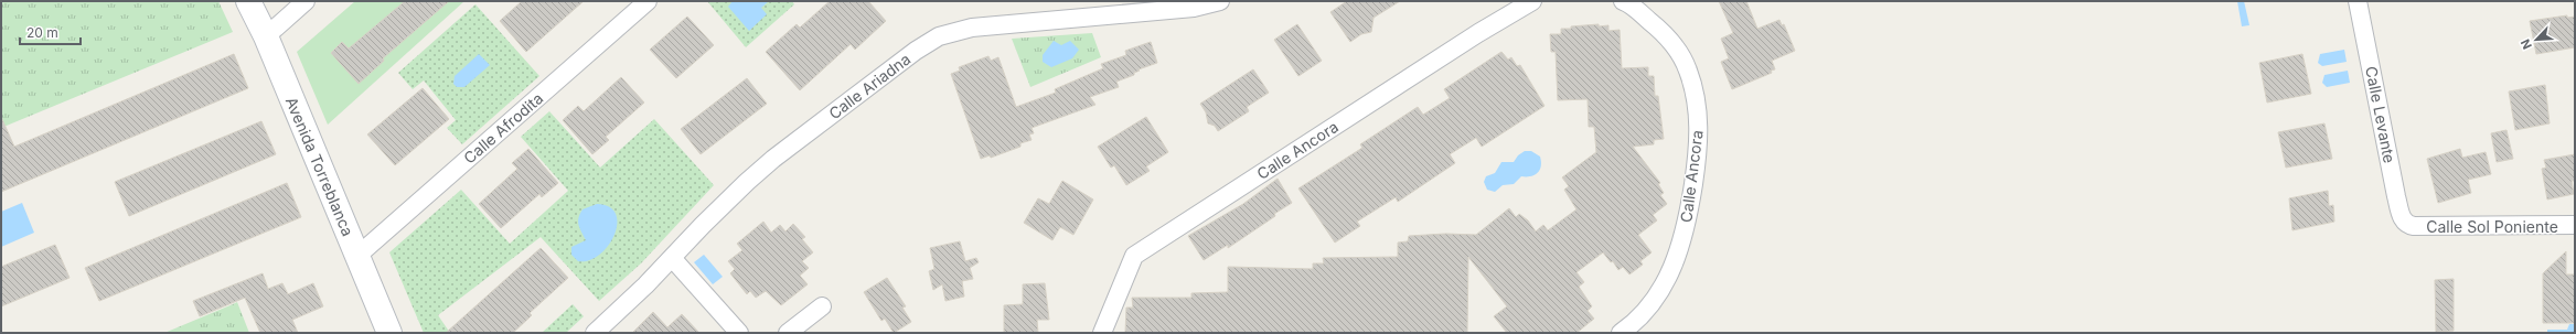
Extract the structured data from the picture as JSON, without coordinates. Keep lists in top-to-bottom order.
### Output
{
  "streets": {
    "street": [
      "Calle Ariadna",
      "Calle Levante",
      "Calle Afrodita",
      "Calle Ancora",
      "Avenida Torreblanca",
      "Calle Sol Poniente"
    ]
  },
  "crossings": [
    ["Calle Levante", "Calle Sol Poniente"],
    ["Calle Afrodita", "Avenida Torreblanca"]
  ],
  "scale_bar": "20 m",
  "north": "bottom left"
}
